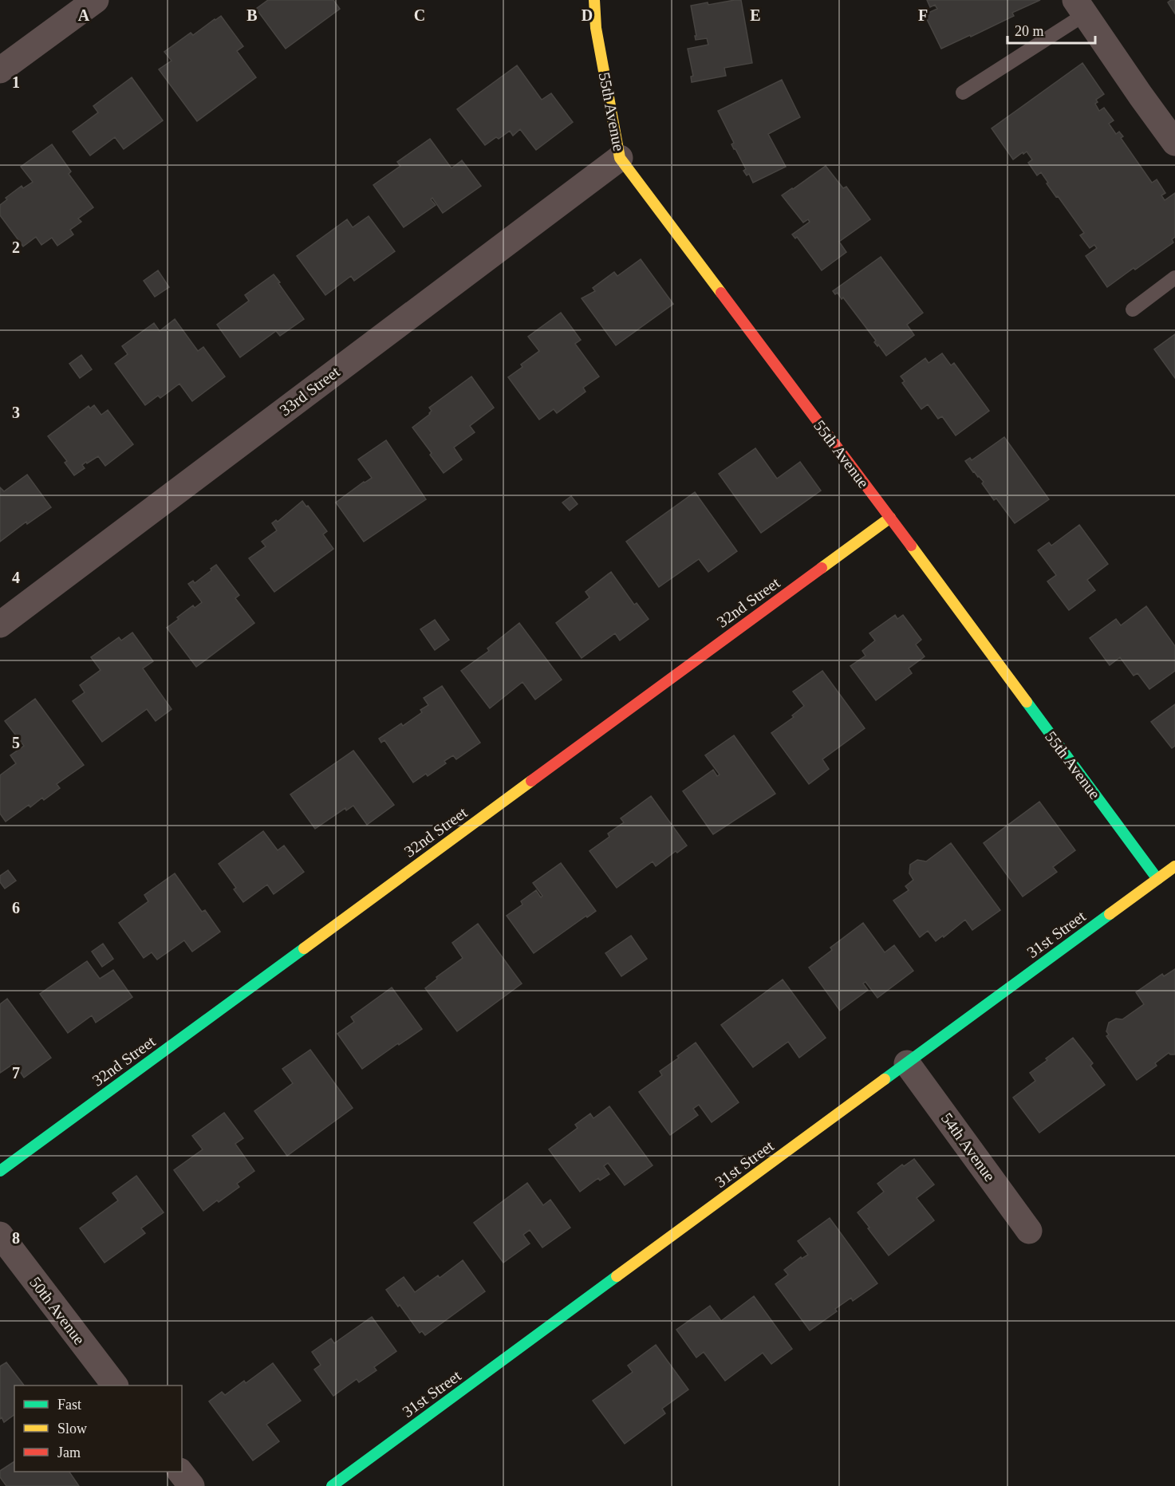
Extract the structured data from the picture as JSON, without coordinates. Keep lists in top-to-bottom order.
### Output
{
  "streets": {
    "street": [
      "55th Avenue",
      "33rd Street",
      "32nd Street",
      "31st Street",
      "54th Avenue",
      "50th Avenue"
    ]
  },
  "crossings": [
    ["55th Avenue", "33rd Street"],
    ["55th Avenue", "32nd Street"],
    ["55th Avenue", "31st Street"],
    ["31st Street", "54th Avenue"]
  ],
  "legend": ["Fast", "Slow", "Jam"],
  "scale_bar": "20 m",
  "grid": {
    "columns": [
      "A",
      "B",
      "C",
      "D",
      "E",
      "F"
    ],
    "rows": [
      "1",
      "2",
      "3",
      "4",
      "5",
      "6",
      "7",
      "8"
    ]
  }
}
